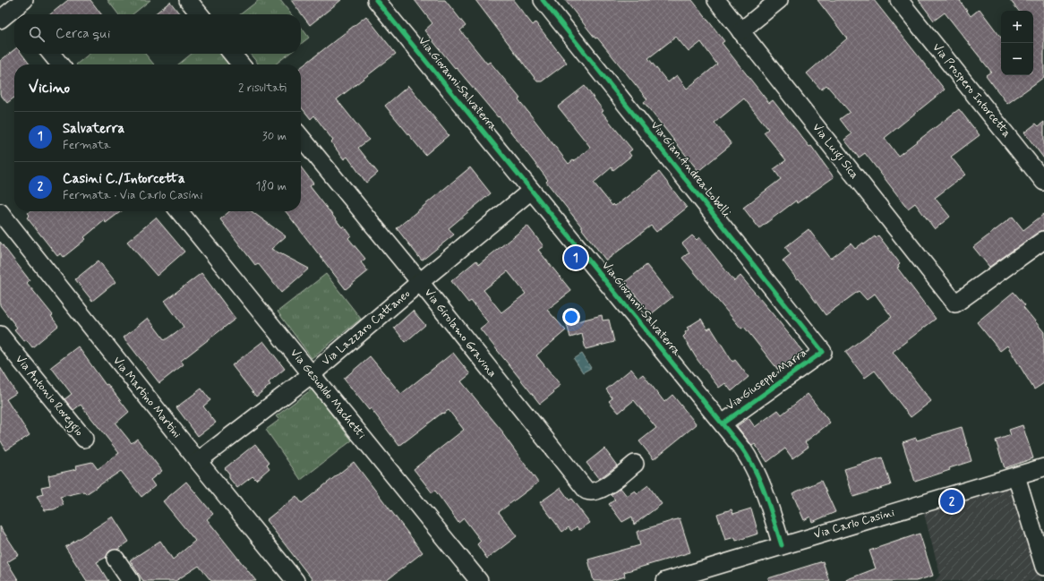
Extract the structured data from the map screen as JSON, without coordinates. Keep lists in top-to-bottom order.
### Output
{
  "streets": {
    "street": [
      "Via Giovanni Salvaterra",
      "Via Prospero Intorcetta",
      "Via Luigi Sica",
      "Via Gian Andrea Lobelli",
      "Via Lazzaro Cattaneo",
      "Via Girolamo Gravina",
      "Via Giuseppe Marra",
      "Via Gesualdo Machetti",
      "Via Antonio Roveggio",
      "Via Martino Martini",
      "Via Carlo Casini"
    ]
  },
  "crossings": [
    ["Via Giovanni Salvaterra", "Via Lazzaro Cattaneo"],
    ["Via Giovanni Salvaterra", "Via Giuseppe Marra"],
    ["Via Giovanni Salvaterra", "Via Carlo Casini"],
    ["Via Gian Andrea Lobelli", "Via Giuseppe Marra"],
    ["Via Lazzaro Cattaneo", "Via Girolamo Gravina"],
    ["Via Lazzaro Cattaneo", "Via Gesualdo Machetti"],
    ["Via Lazzaro Cattaneo", "Via Martino Martini"]
  ],
  "page": {
    "map_buttons": ["+", "−"],
    "search": "Cerca qui",
    "heading": ["Vicino", "2 risultati"],
    "list": [
      {
        "mark": "1",
        "name": "Salvaterra",
        "note": "Fermata",
        "value": "30 m"
      },
      {
        "mark": "2",
        "name": "Casini C./Intorcetta",
        "note": "Fermata · Via Carlo Casini",
        "value": "180 m"
      }
    ],
    "pins": ["1", "2"]
  }
}
